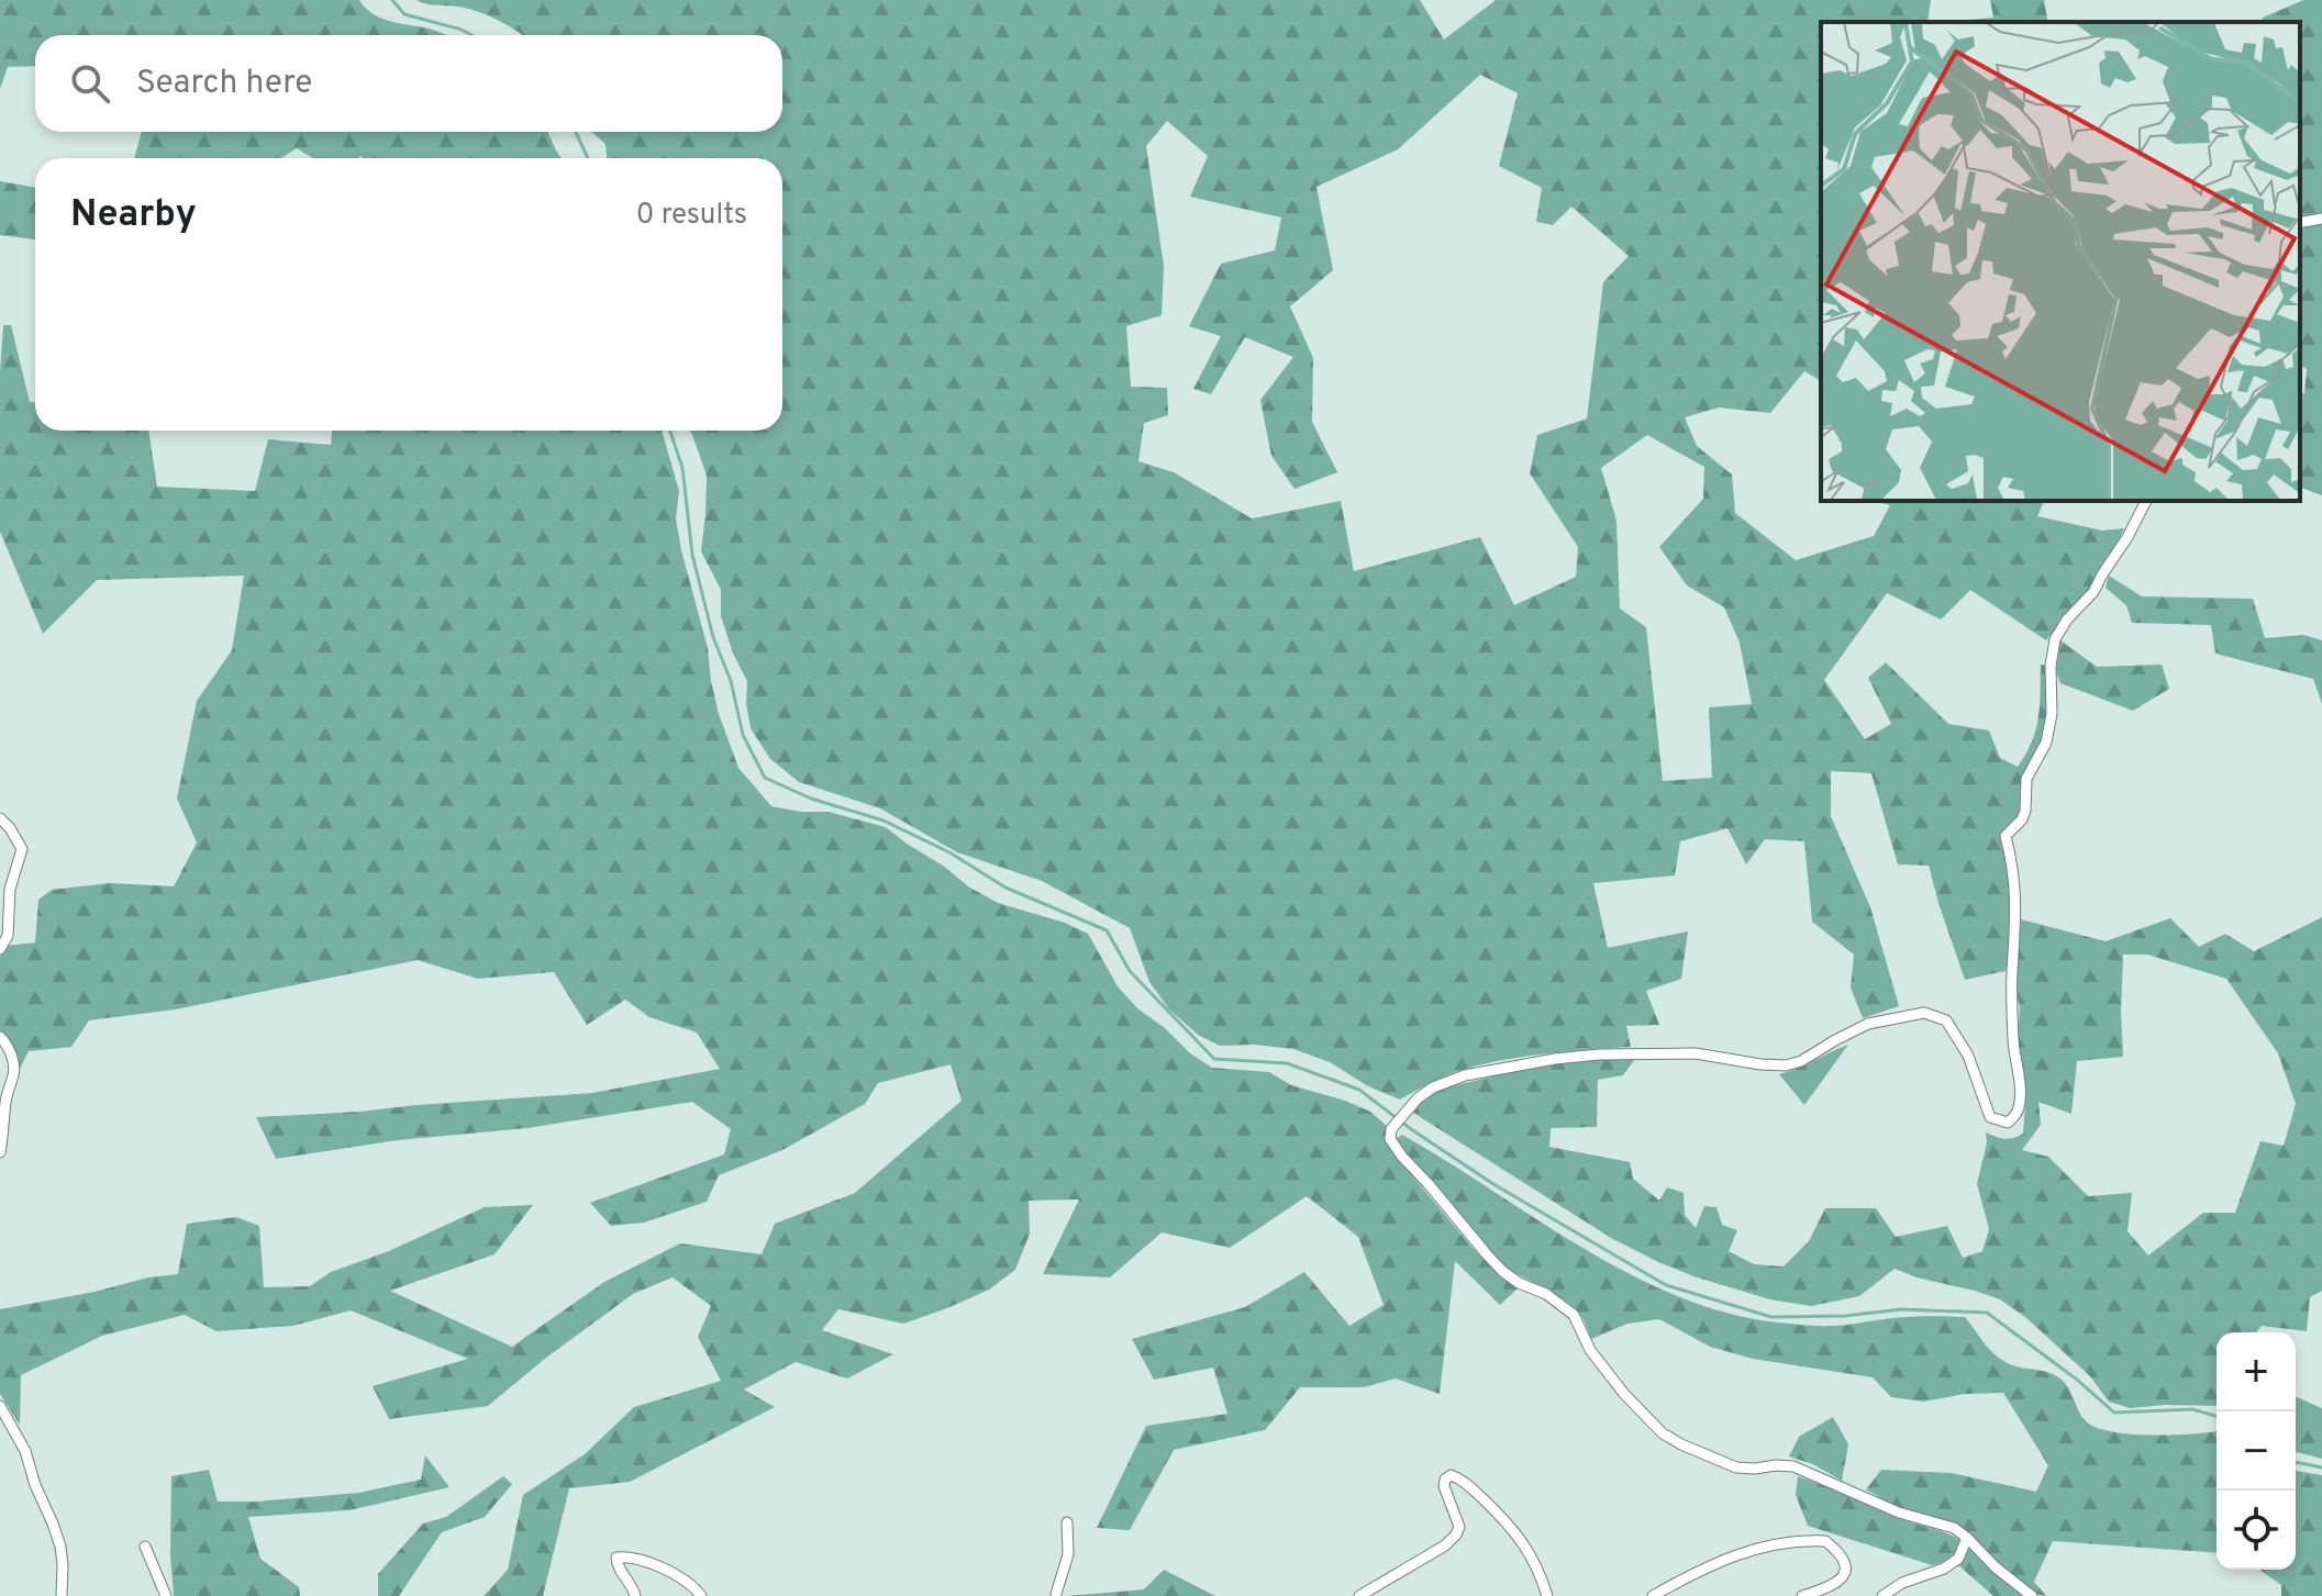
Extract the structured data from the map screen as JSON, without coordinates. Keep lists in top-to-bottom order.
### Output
{
  "page": {
    "search": "Search here",
    "heading": ["Nearby", "0 results"],
    "map_buttons": ["+", "−"]
  }
}
